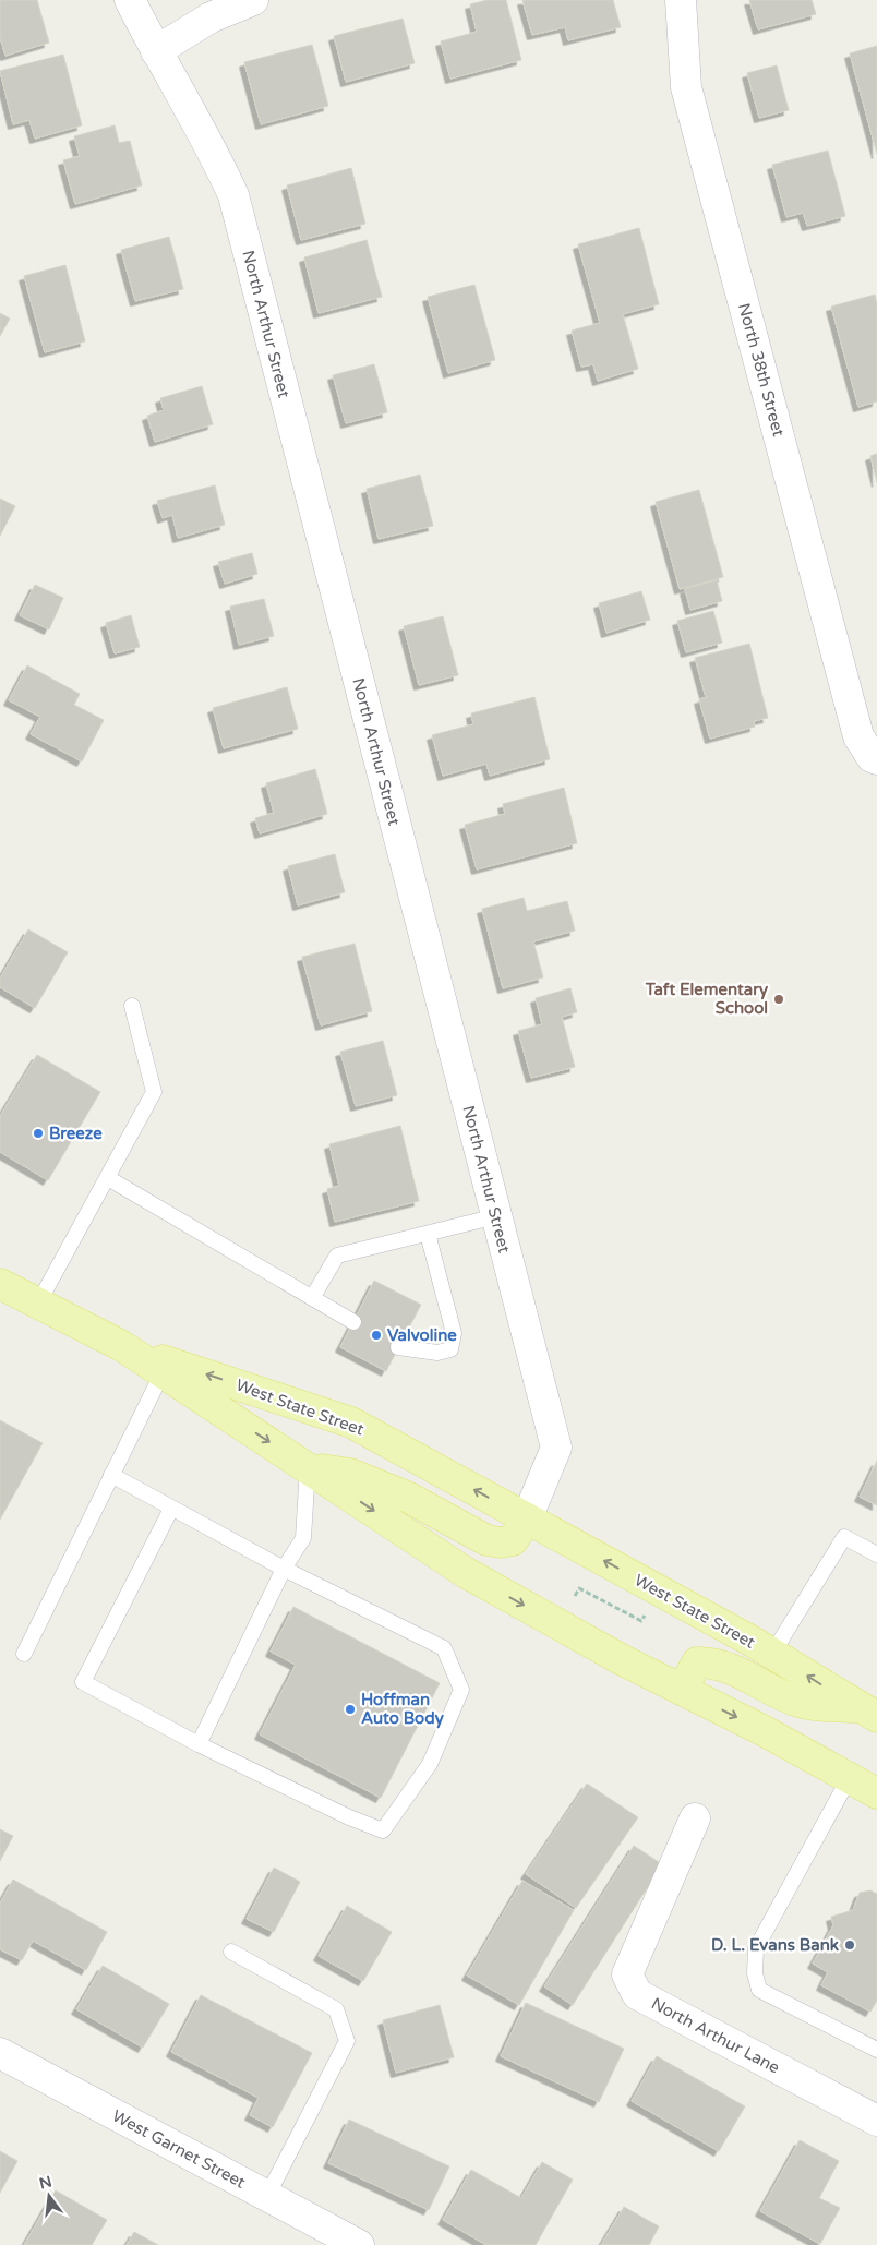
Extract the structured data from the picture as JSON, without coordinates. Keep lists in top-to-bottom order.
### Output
{
  "streets": {
    "main road": ["West State Street"],
    "street": [
      "North Arthur Street",
      "North 38th Street",
      "North Arthur Lane",
      "West Garnet Street"
    ]
  },
  "crossings": [
    ["North Arthur Street", "West State Street"]
  ],
  "places": [
    "Taft Elementary School",
    "Breeze",
    "Valvoline",
    "Hoffman Auto Body",
    "D. L. Evans Bank"
  ],
  "north": "top"
}
